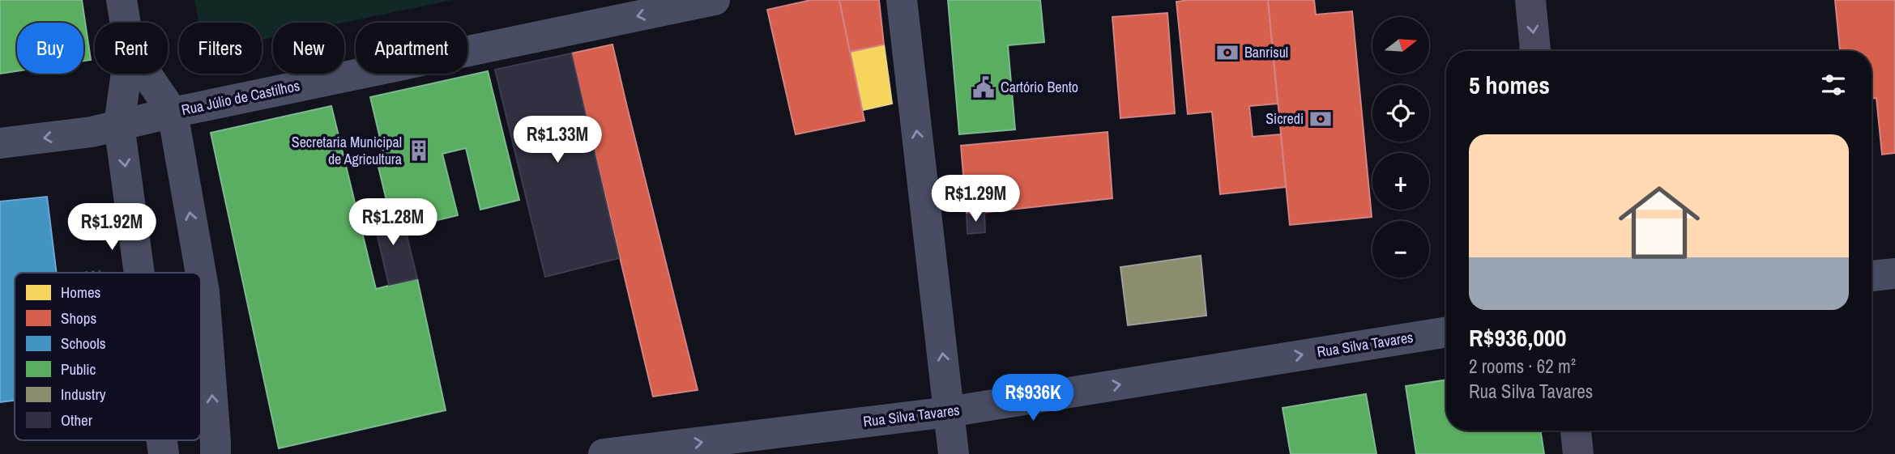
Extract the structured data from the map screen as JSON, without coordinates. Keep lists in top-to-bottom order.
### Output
{
  "streets": {
    "street": ["Rua Júlio de Castilhos", "Rua Silva Tavares"]
  },
  "one_way": ["Rua Júlio de Castilhos", "Rua Silva Tavares"],
  "places": {
    "bank": ["Banrisul", "Sicredi"],
    "public building": ["Cartório Bento"],
    "building": ["Secretaria Municipal de Agricultura"]
  },
  "legend": [
    "Homes",
    "Shops",
    "Schools",
    "Public",
    "Industry",
    "Other"
  ],
  "north": "right",
  "page": {
    "map_buttons": ["+", "−"],
    "chip": [
      "Buy",
      "Rent",
      "Filters",
      "New",
      "Apartment"
    ],
    "heading": "5 homes",
    "price": [
      "R$1.33M",
      "R$1.29M",
      "R$1.28M",
      "R$1.92M",
      "R$936K"
    ],
    "list": [
      {
        "name": "R$936,000",
        "note": "2 rooms · 62 m² · Rua Silva Tavares"
      }
    ]
  }
}
